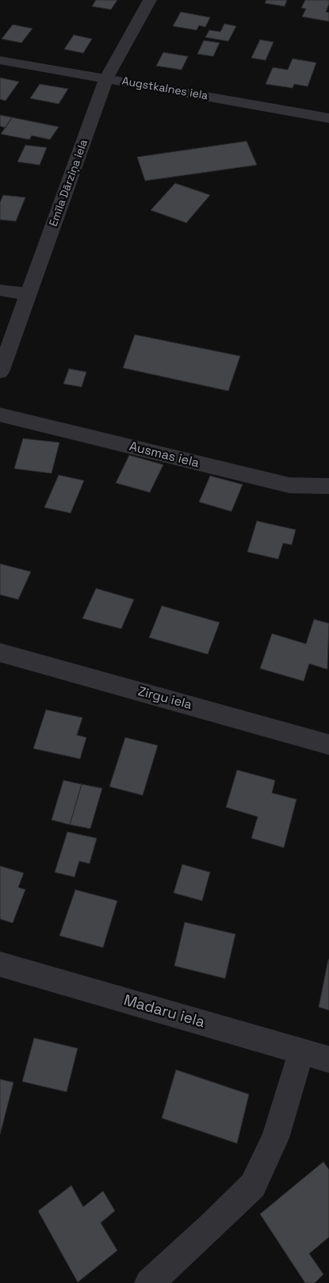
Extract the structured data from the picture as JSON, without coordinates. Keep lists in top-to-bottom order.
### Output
{
  "streets": {
    "street": [
      "Augstkalnes iela",
      "Emīla Dārziņa iela",
      "Ausmas iela",
      "Zirgu iela",
      "Madaru iela"
    ]
  },
  "crossings": [
    ["Augstkalnes iela", "Emīla Dārziņa iela"]
  ]
}
